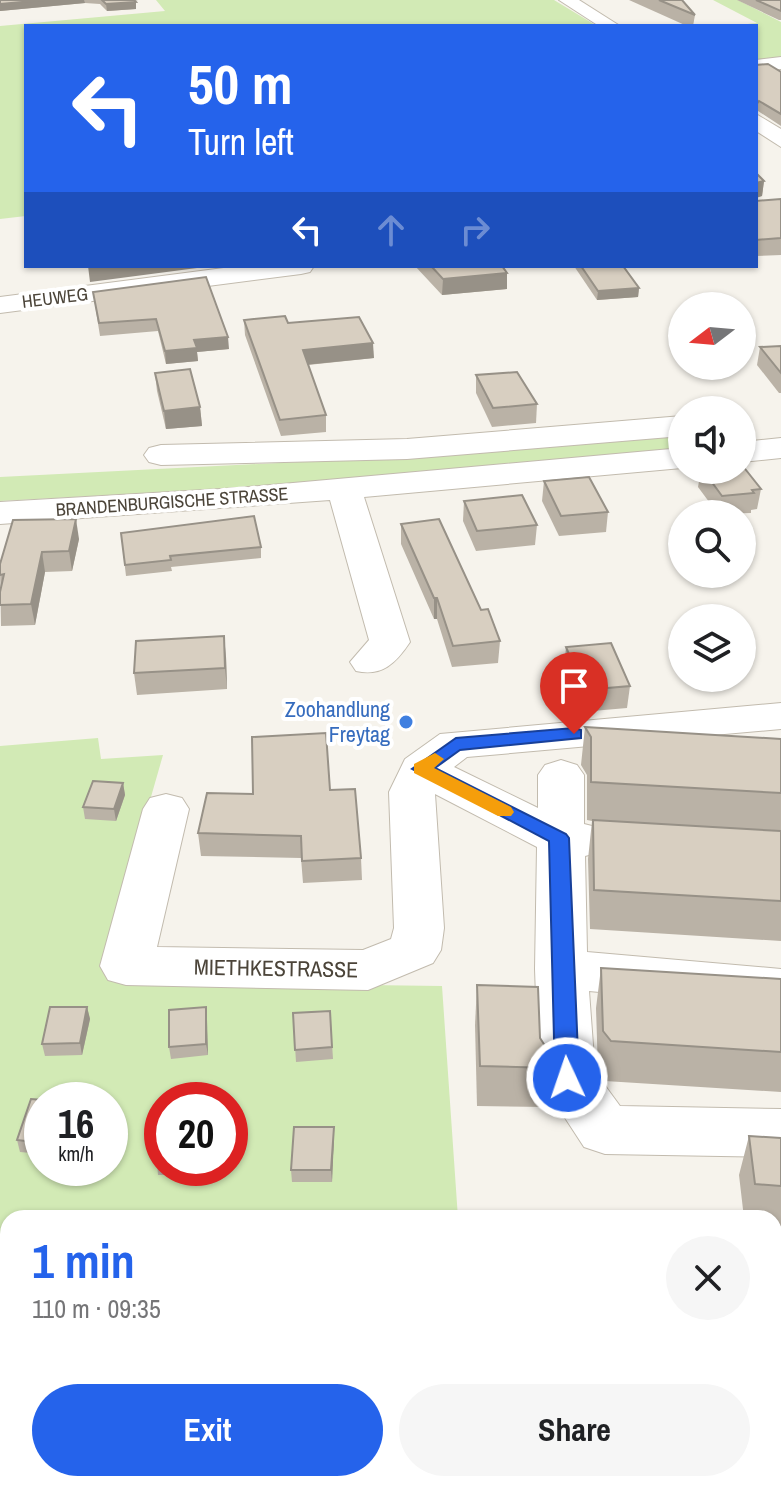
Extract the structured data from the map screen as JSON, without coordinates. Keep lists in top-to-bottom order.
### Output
{
  "streets": {
    "street": ["HEUWEG", "BRANDENBURGISCHE STRASSE", "MIETHKESTRASSE"]
  },
  "places": ["Zoohandlung Freytag"],
  "north": "left",
  "page": {
    "turn": ["50 m", "Turn left"],
    "speed": "16 km/h",
    "limit": "20",
    "heading": ["1 min", "110 m · 09:35"],
    "buttons": ["Exit", "Share"]
  }
}
